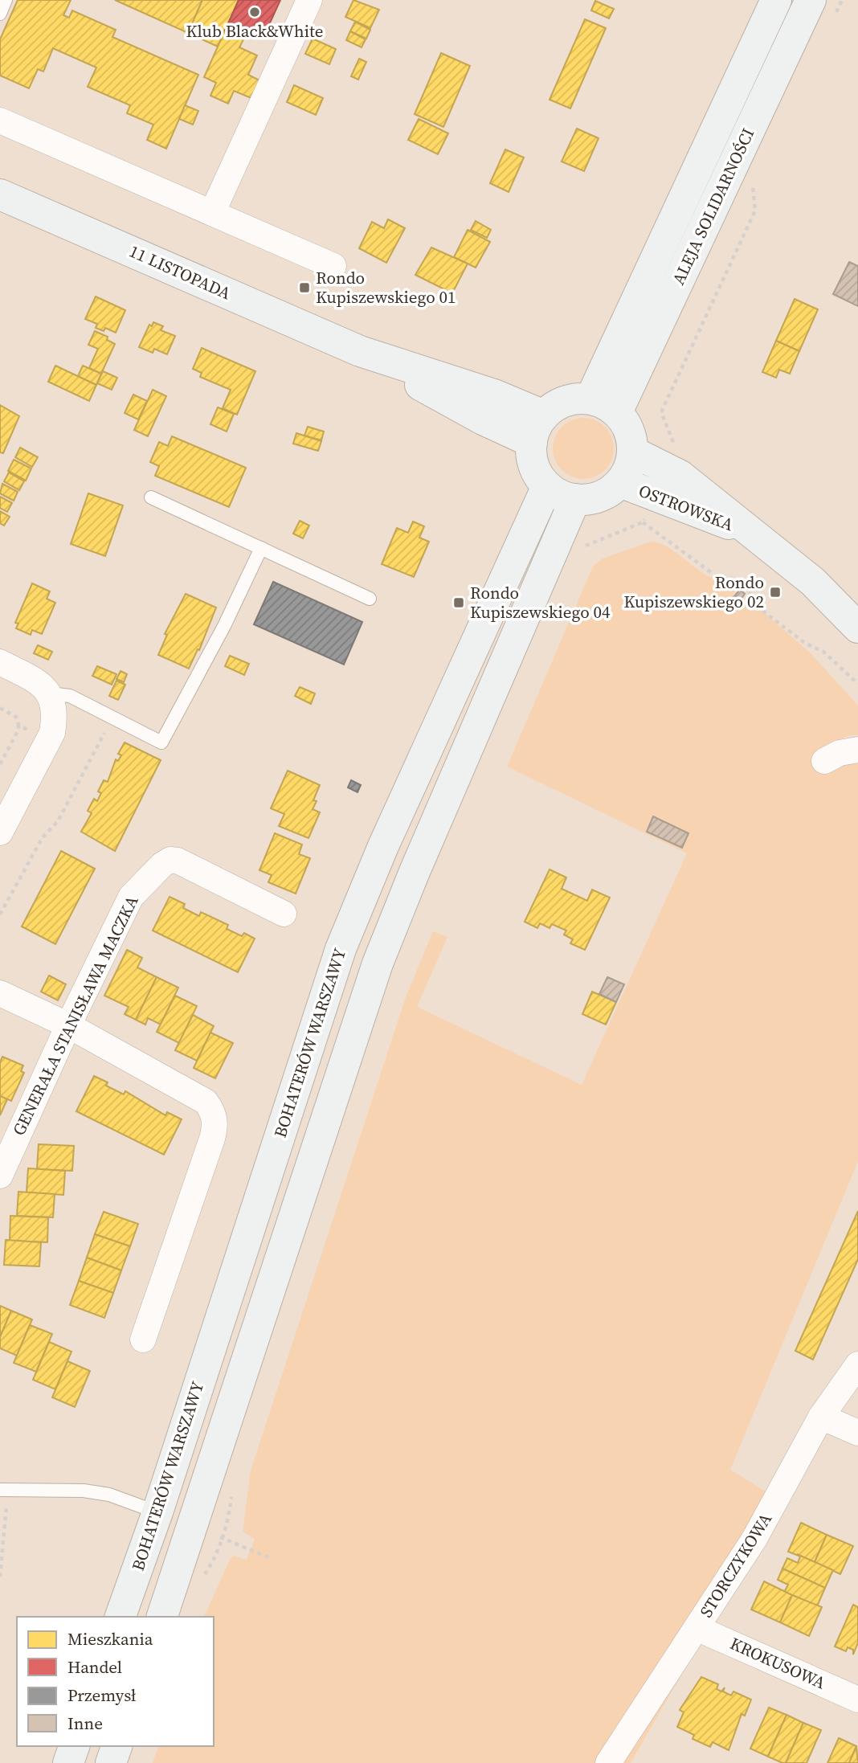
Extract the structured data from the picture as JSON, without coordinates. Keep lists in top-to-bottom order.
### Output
{
  "streets": {
    "main road": [
      "ALEJA SOLIDARNOŚCI",
      "11 LISTOPADA",
      "OSTROWSKA",
      "BOHATERÓW WARSZAWY"
    ],
    "street": ["GENERAŁA STANISŁAWA MACZKA", "STORCZYKOWA", "KROKUSOWA"]
  },
  "crossings": [
    ["ALEJA SOLIDARNOŚCI", "11 LISTOPADA"],
    ["ALEJA SOLIDARNOŚCI", "OSTROWSKA"],
    ["ALEJA SOLIDARNOŚCI", "BOHATERÓW WARSZAWY"],
    ["11 LISTOPADA", "OSTROWSKA"],
    ["11 LISTOPADA", "BOHATERÓW WARSZAWY"],
    ["OSTROWSKA", "BOHATERÓW WARSZAWY"],
    ["STORCZYKOWA", "KROKUSOWA"]
  ],
  "places": {
    "other": ["Klub Black&White"],
    "transit": ["Rondo Kupiszewskiego 01", "Rondo Kupiszewskiego 02", "Rondo Kupiszewskiego 04"]
  },
  "legend": [
    "Mieszkania",
    "Handel",
    "Przemysł",
    "Inne"
  ]
}
